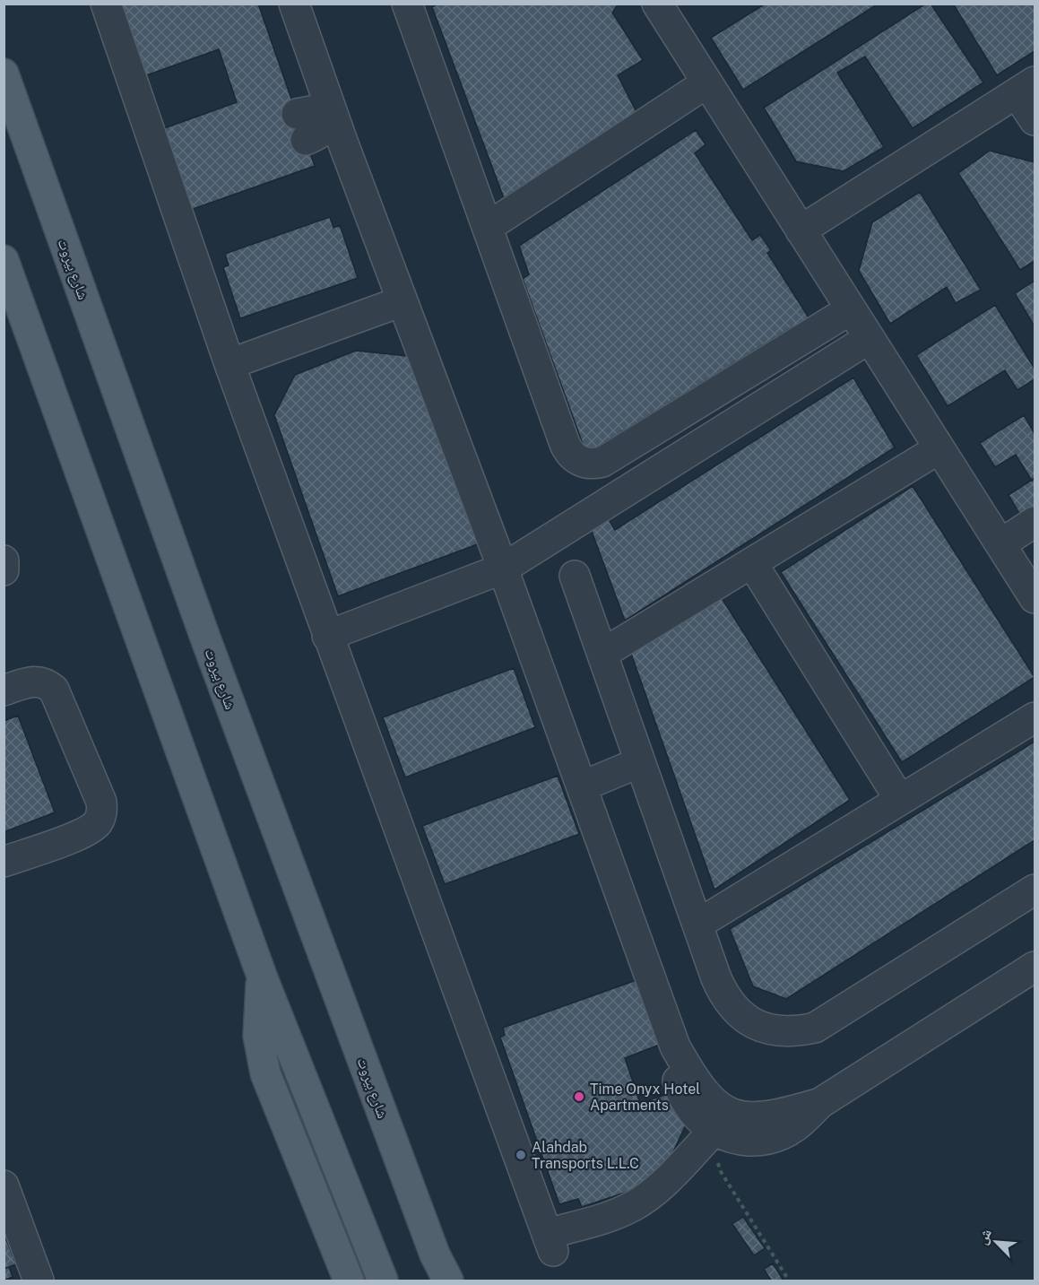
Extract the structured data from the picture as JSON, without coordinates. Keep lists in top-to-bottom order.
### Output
{
  "streets": {
    "main road": ["شارع بيروت"]
  },
  "places": ["Time Onyx Hotel Apartments", "Alahdab Transports L.L.C"],
  "north": "top left"
}
